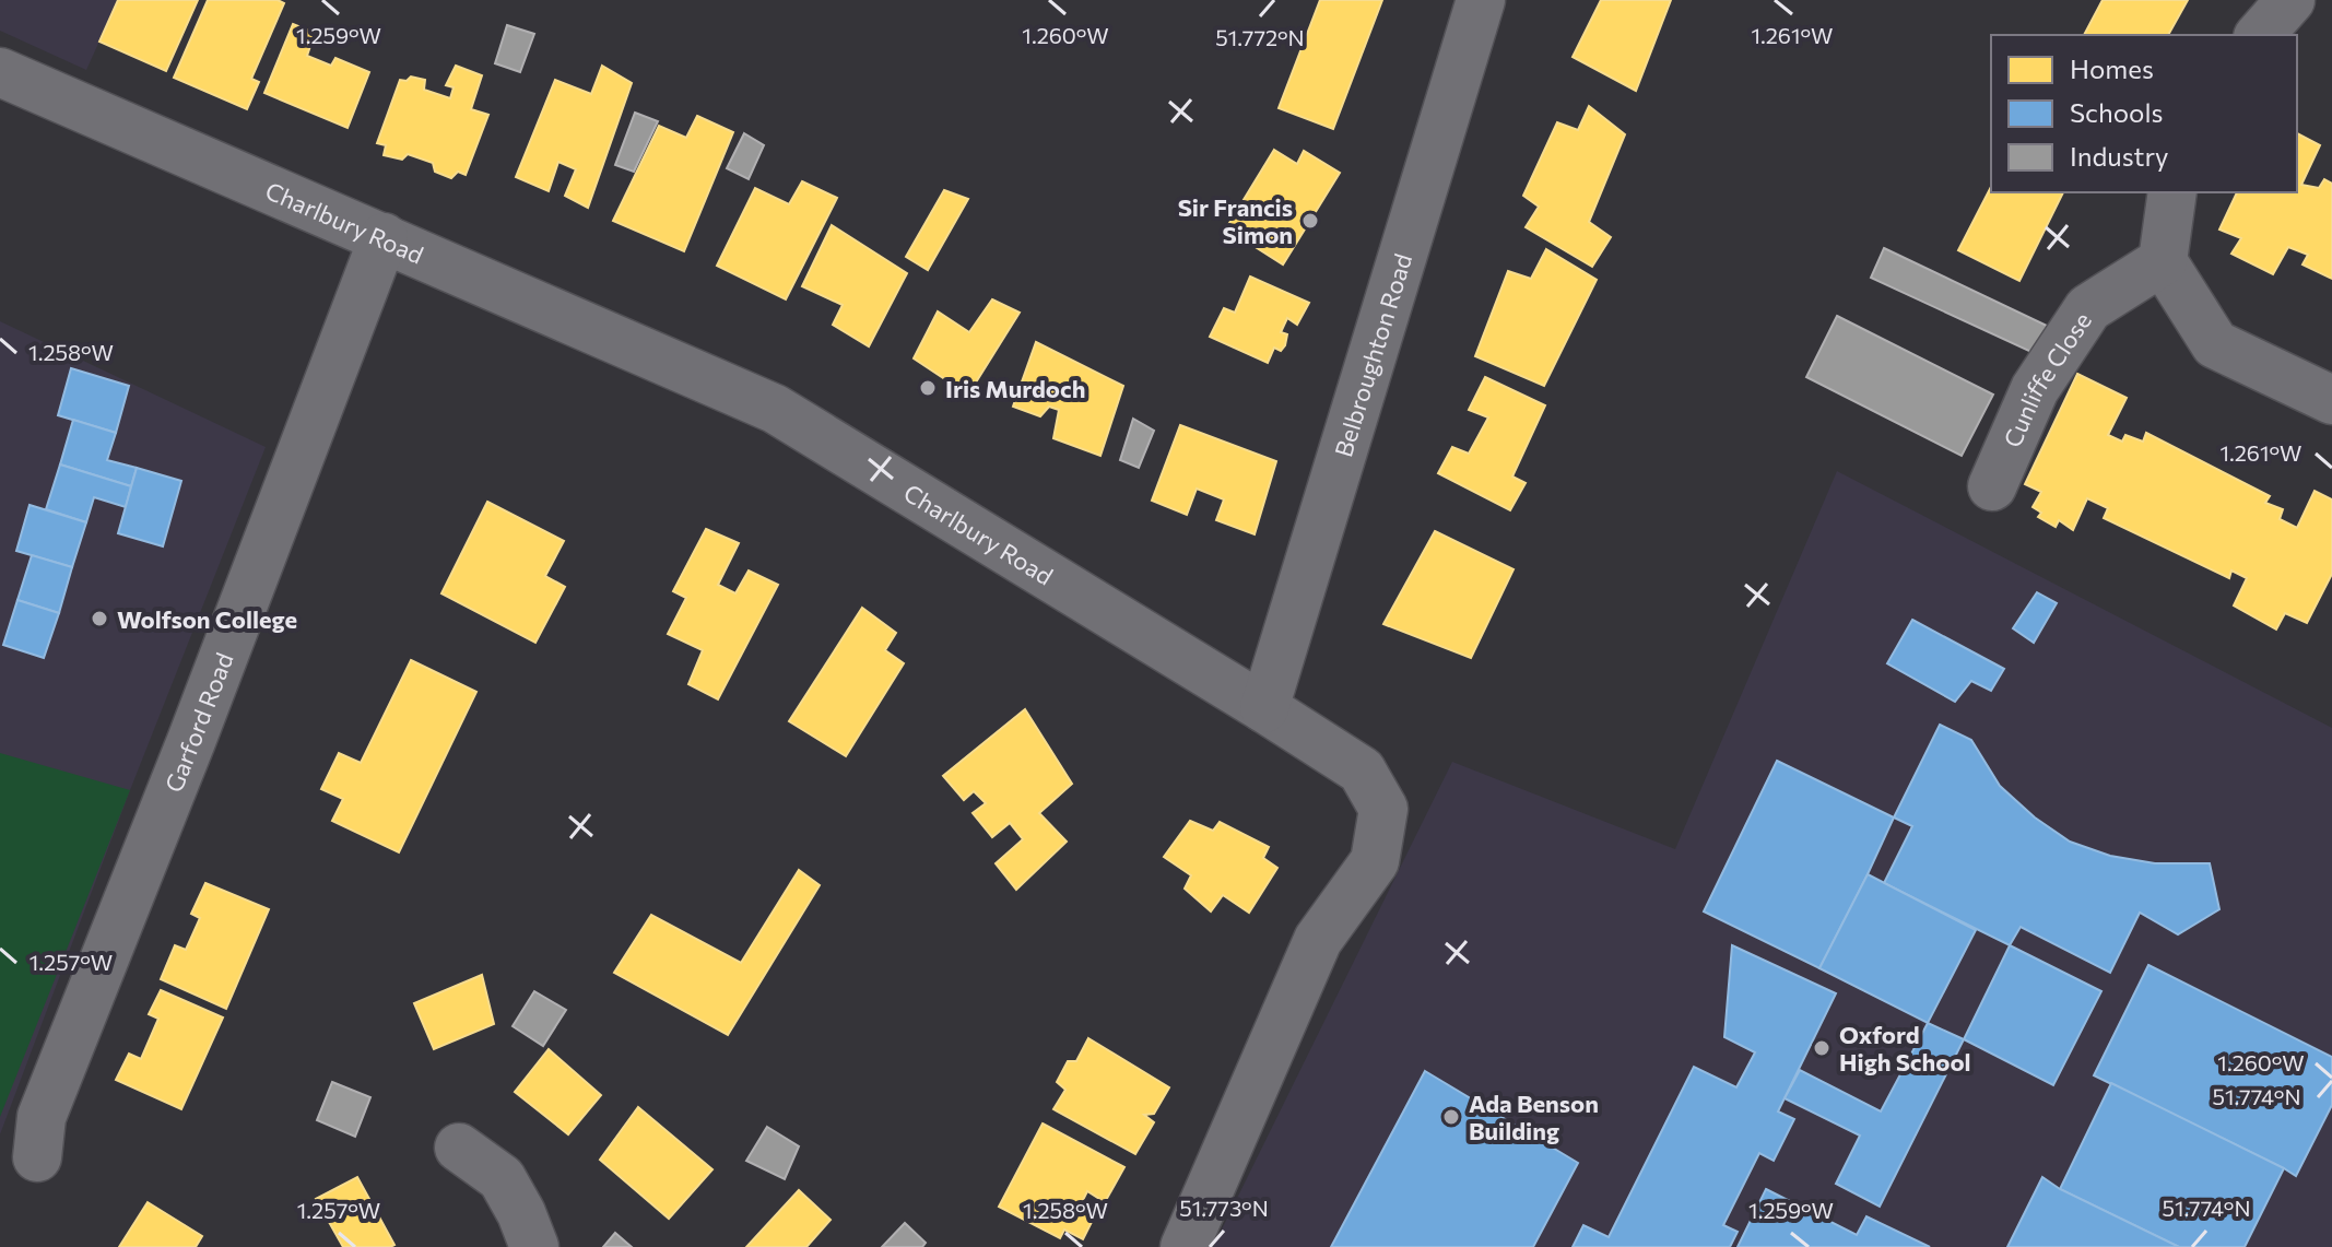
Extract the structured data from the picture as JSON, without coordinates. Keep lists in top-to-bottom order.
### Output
{
  "streets": {
    "street": [
      "Charlbury Road",
      "Belbroughton Road",
      "Cunliffe Close",
      "Garford Road"
    ]
  },
  "crossings": [
    ["Charlbury Road", "Belbroughton Road"],
    ["Charlbury Road", "Garford Road"]
  ],
  "places": [
    "Sir Francis Simon",
    "Iris Murdoch",
    "Wolfson College",
    "Oxford High School",
    "Ada Benson Building"
  ],
  "legend": ["Homes", "Schools", "Industry"],
  "coordinates": [
    "1.259°W",
    "1.260°W",
    "1.261°W",
    "51.772°N",
    "1.258°W",
    "1.257°W",
    "51.774°N",
    "51.773°N"
  ]
}
